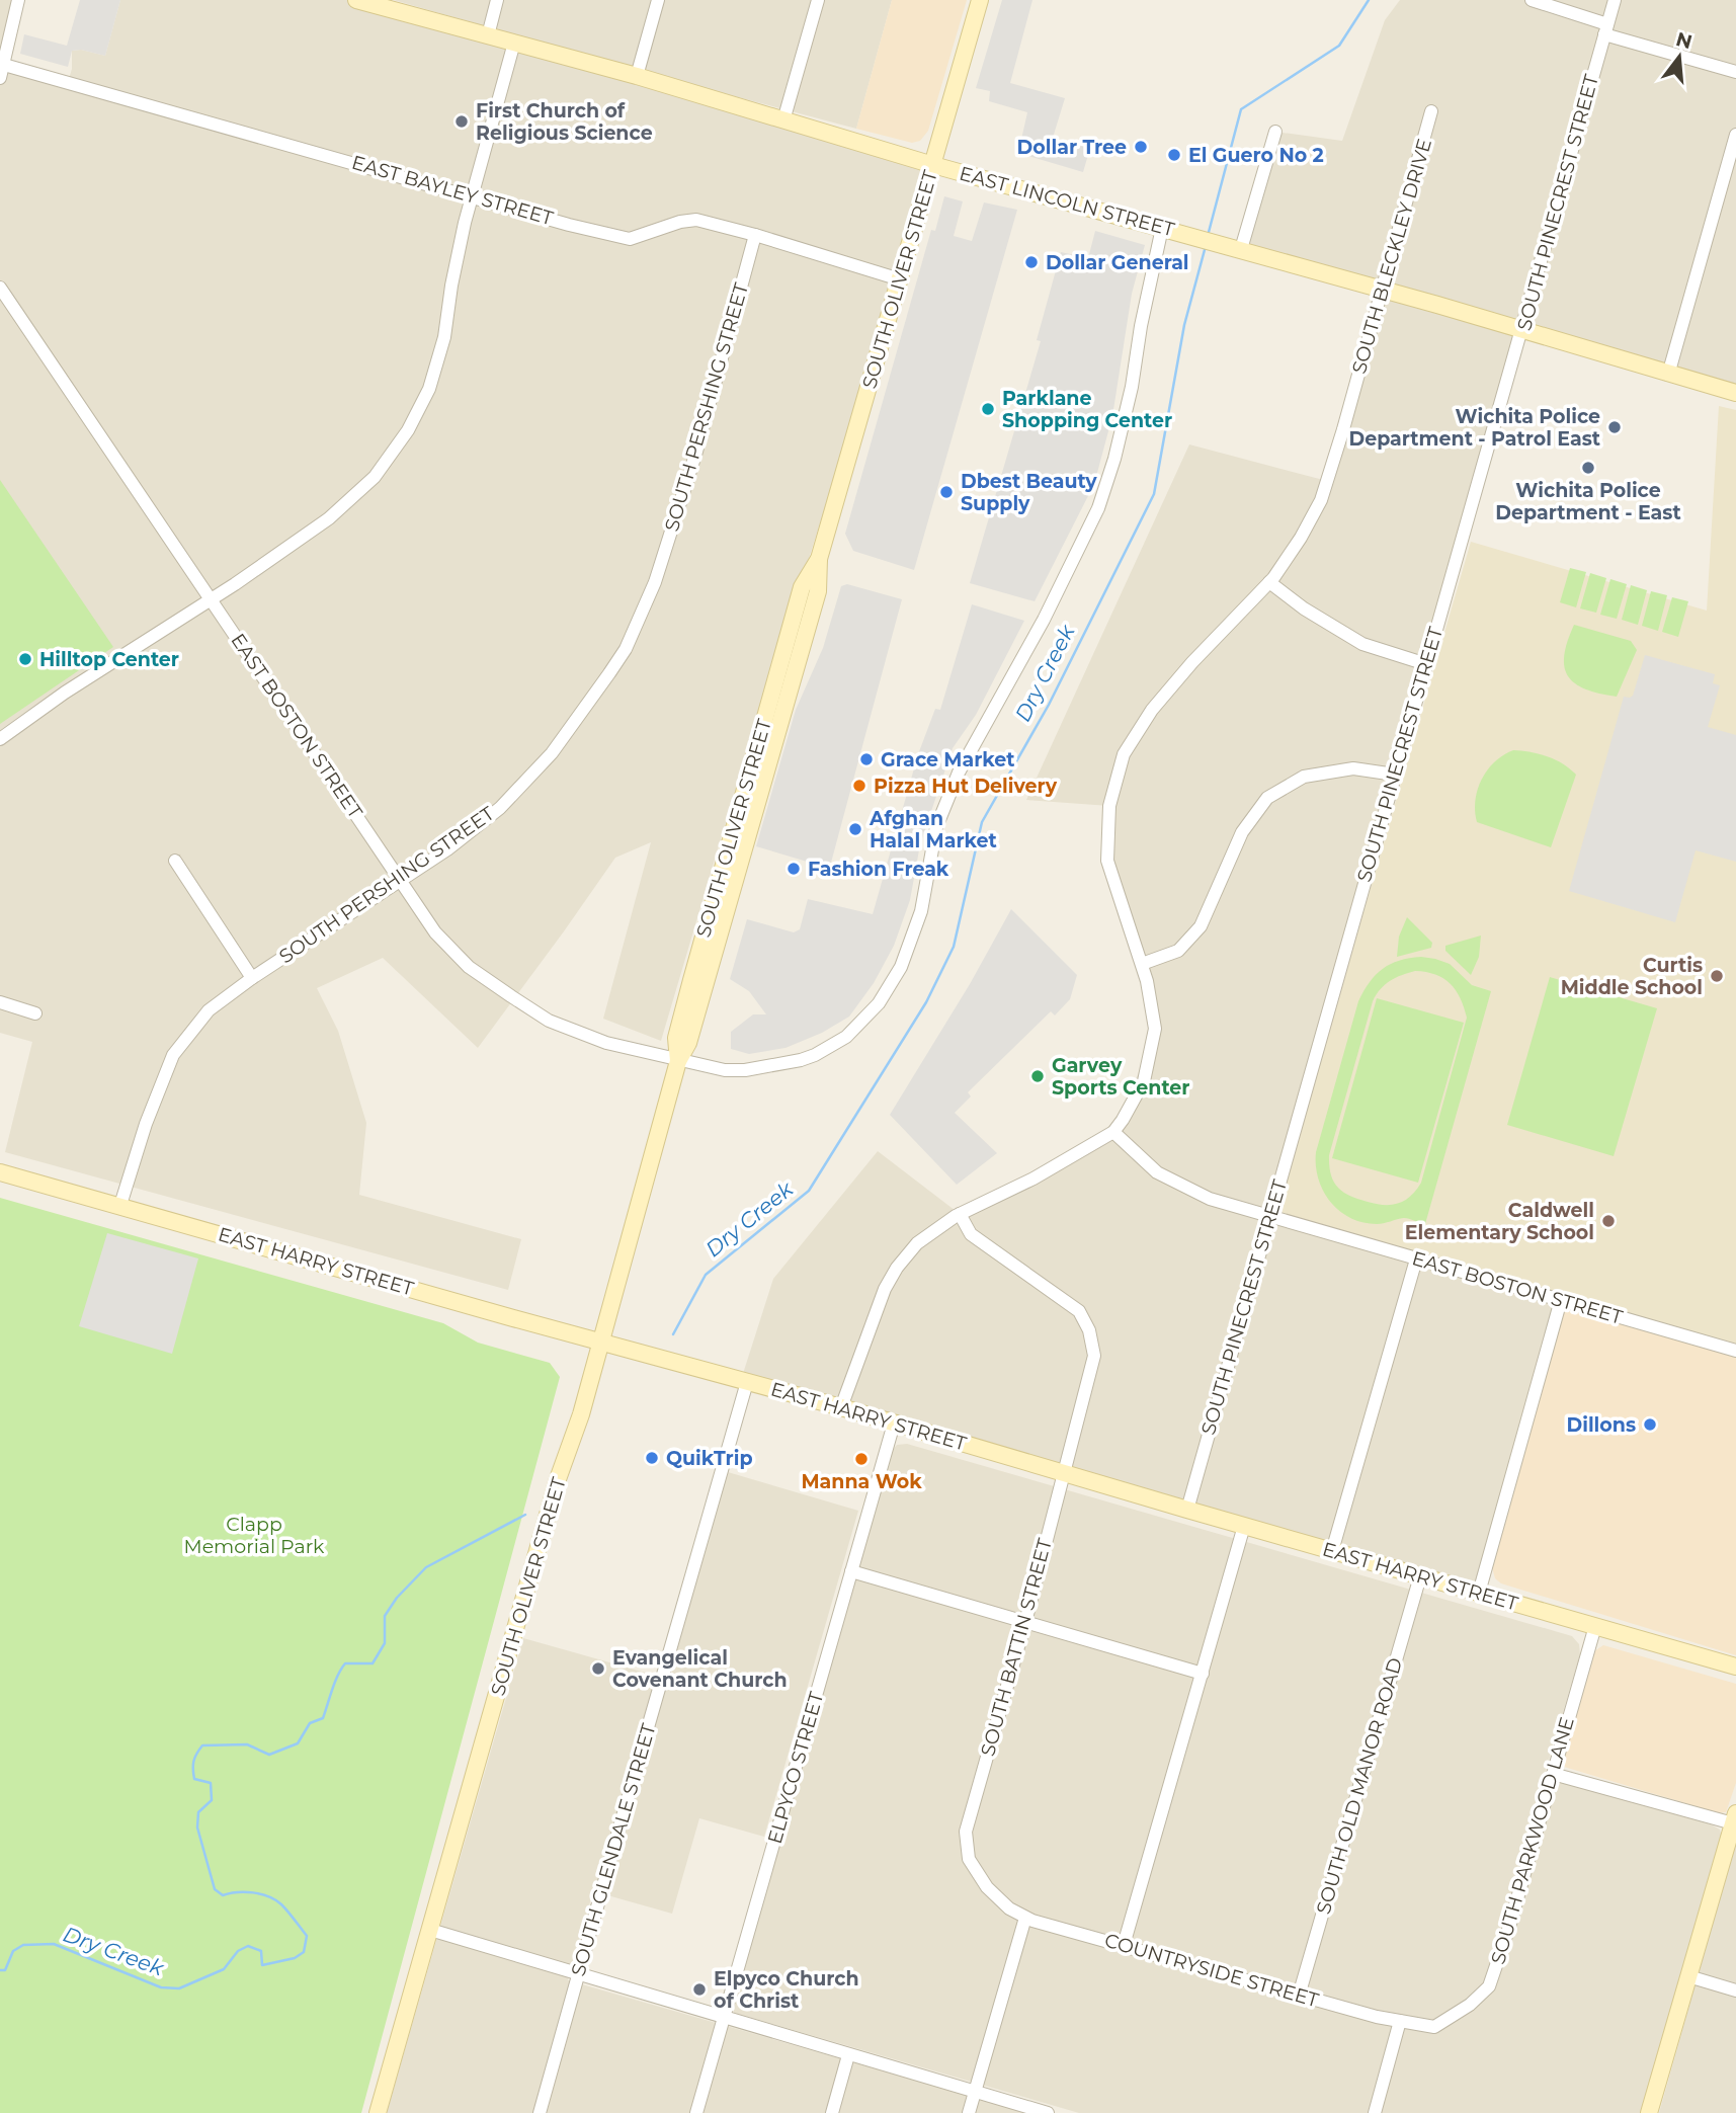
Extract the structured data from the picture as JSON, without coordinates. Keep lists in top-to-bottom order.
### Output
{
  "streets": {
    "main road": ["EAST LINCOLN STREET", "SOUTH OLIVER STREET", "EAST HARRY STREET"],
    "street": [
      "EAST BAYLEY STREET",
      "SOUTH PINECREST STREET",
      "SOUTH BLECKLEY DRIVE",
      "SOUTH PERSHING STREET",
      "EAST BOSTON STREET",
      "SOUTH BATTIN STREET",
      "ELPYCO STREET",
      "SOUTH OLD MANOR ROAD",
      "SOUTH PARKWOOD LANE",
      "SOUTH GLENDALE STREET",
      "COUNTRYSIDE STREET"
    ]
  },
  "crossings": [
    ["EAST BAYLEY STREET", "SOUTH OLIVER STREET"],
    ["EAST BAYLEY STREET", "SOUTH PERSHING STREET"],
    ["EAST LINCOLN STREET", "SOUTH PINECREST STREET"],
    ["EAST LINCOLN STREET", "SOUTH BLECKLEY DRIVE"],
    ["EAST LINCOLN STREET", "SOUTH OLIVER STREET"],
    ["SOUTH PINECREST STREET", "EAST BOSTON STREET"],
    ["SOUTH PINECREST STREET", "EAST HARRY STREET"],
    ["SOUTH BLECKLEY DRIVE", "EAST BOSTON STREET"],
    ["SOUTH BLECKLEY DRIVE", "EAST HARRY STREET"],
    ["SOUTH BLECKLEY DRIVE", "SOUTH BATTIN STREET"],
    ["SOUTH OLIVER STREET", "EAST BOSTON STREET"],
    ["SOUTH OLIVER STREET", "EAST HARRY STREET"],
    ["SOUTH PERSHING STREET", "EAST BOSTON STREET"],
    ["SOUTH PERSHING STREET", "EAST HARRY STREET"],
    ["EAST HARRY STREET", "SOUTH BATTIN STREET"],
    ["EAST HARRY STREET", "ELPYCO STREET"],
    ["EAST HARRY STREET", "SOUTH OLD MANOR ROAD"],
    ["EAST HARRY STREET", "SOUTH PARKWOOD LANE"],
    ["EAST HARRY STREET", "SOUTH GLENDALE STREET"],
    ["SOUTH BATTIN STREET", "COUNTRYSIDE STREET"],
    ["SOUTH OLD MANOR ROAD", "COUNTRYSIDE STREET"],
    ["SOUTH PARKWOOD LANE", "COUNTRYSIDE STREET"]
  ],
  "water": ["Dry Creek"],
  "parks": ["Clapp Memorial Park"],
  "places": [
    "First Church of Religious Science",
    "Dollar Tree",
    "El Guero No 2",
    "Dollar General",
    "Parklane Shopping Center",
    "Wichita Police Department - Patrol East",
    "Wichita Police Department - East",
    "Dbest Beauty Supply",
    "Hilltop Center",
    "Grace Market",
    "Pizza Hut Delivery",
    "Afghan Halal Market",
    "Fashion Freak",
    "Curtis Middle School",
    "Garvey Sports Center",
    "Caldwell Elementary School",
    "Dillons",
    "QuikTrip",
    "Manna Wok",
    "Evangelical Covenant Church",
    "Elpyco Church of Christ"
  ],
  "north": "top"
}
